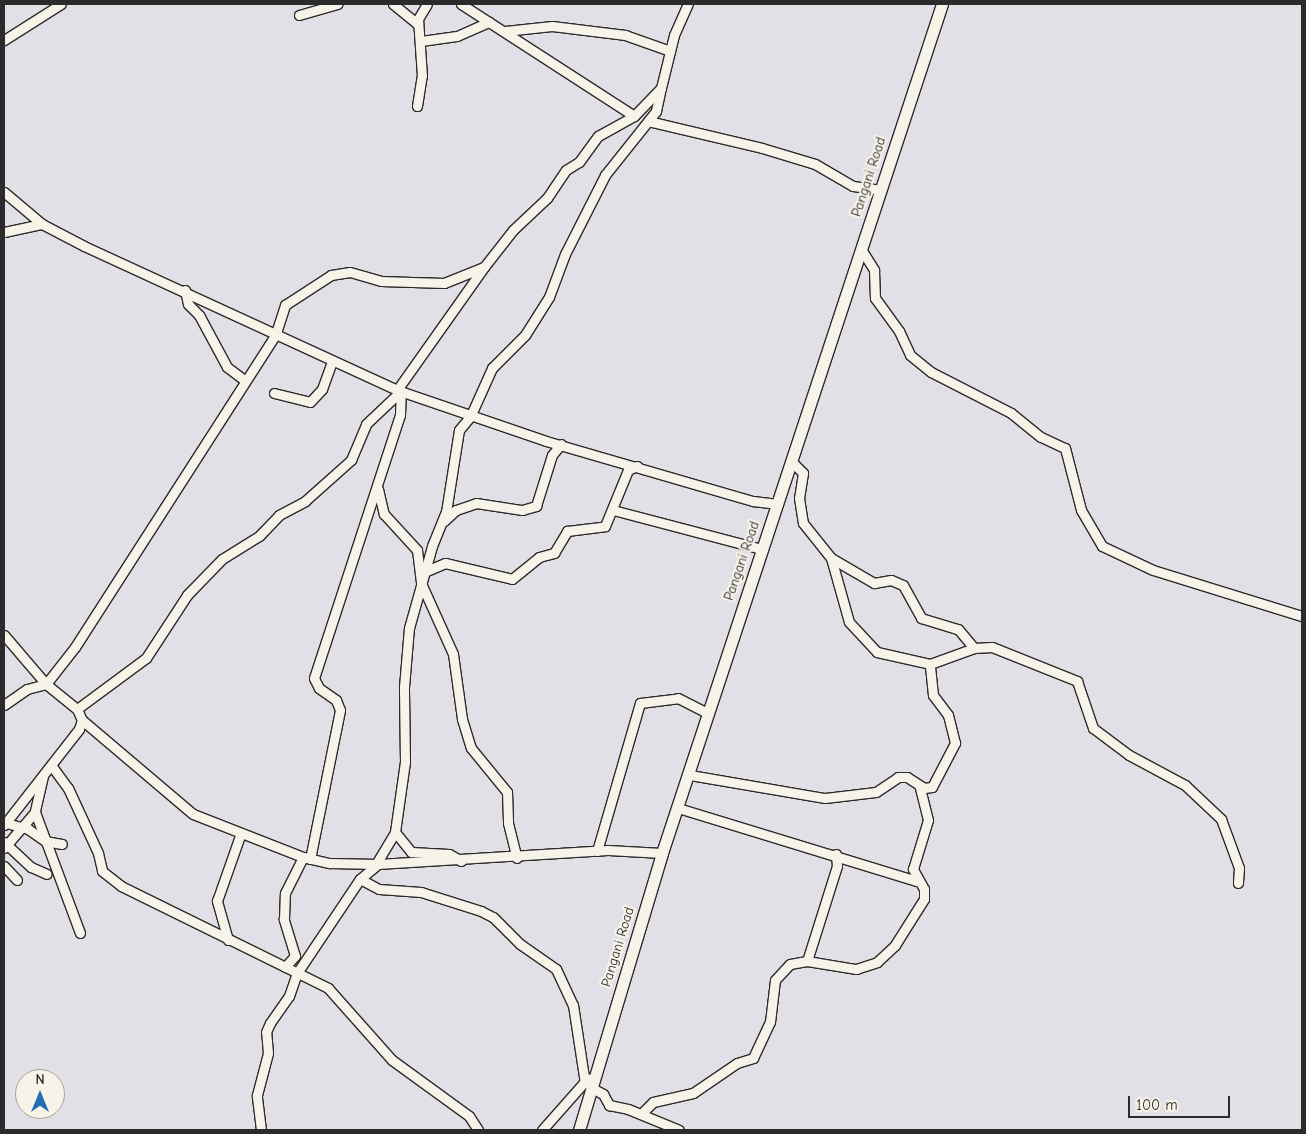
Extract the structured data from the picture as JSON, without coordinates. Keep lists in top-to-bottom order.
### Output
{
  "streets": {
    "main road": ["Pangani Road"]
  },
  "scale_bar": "100 m",
  "north": "top"
}
